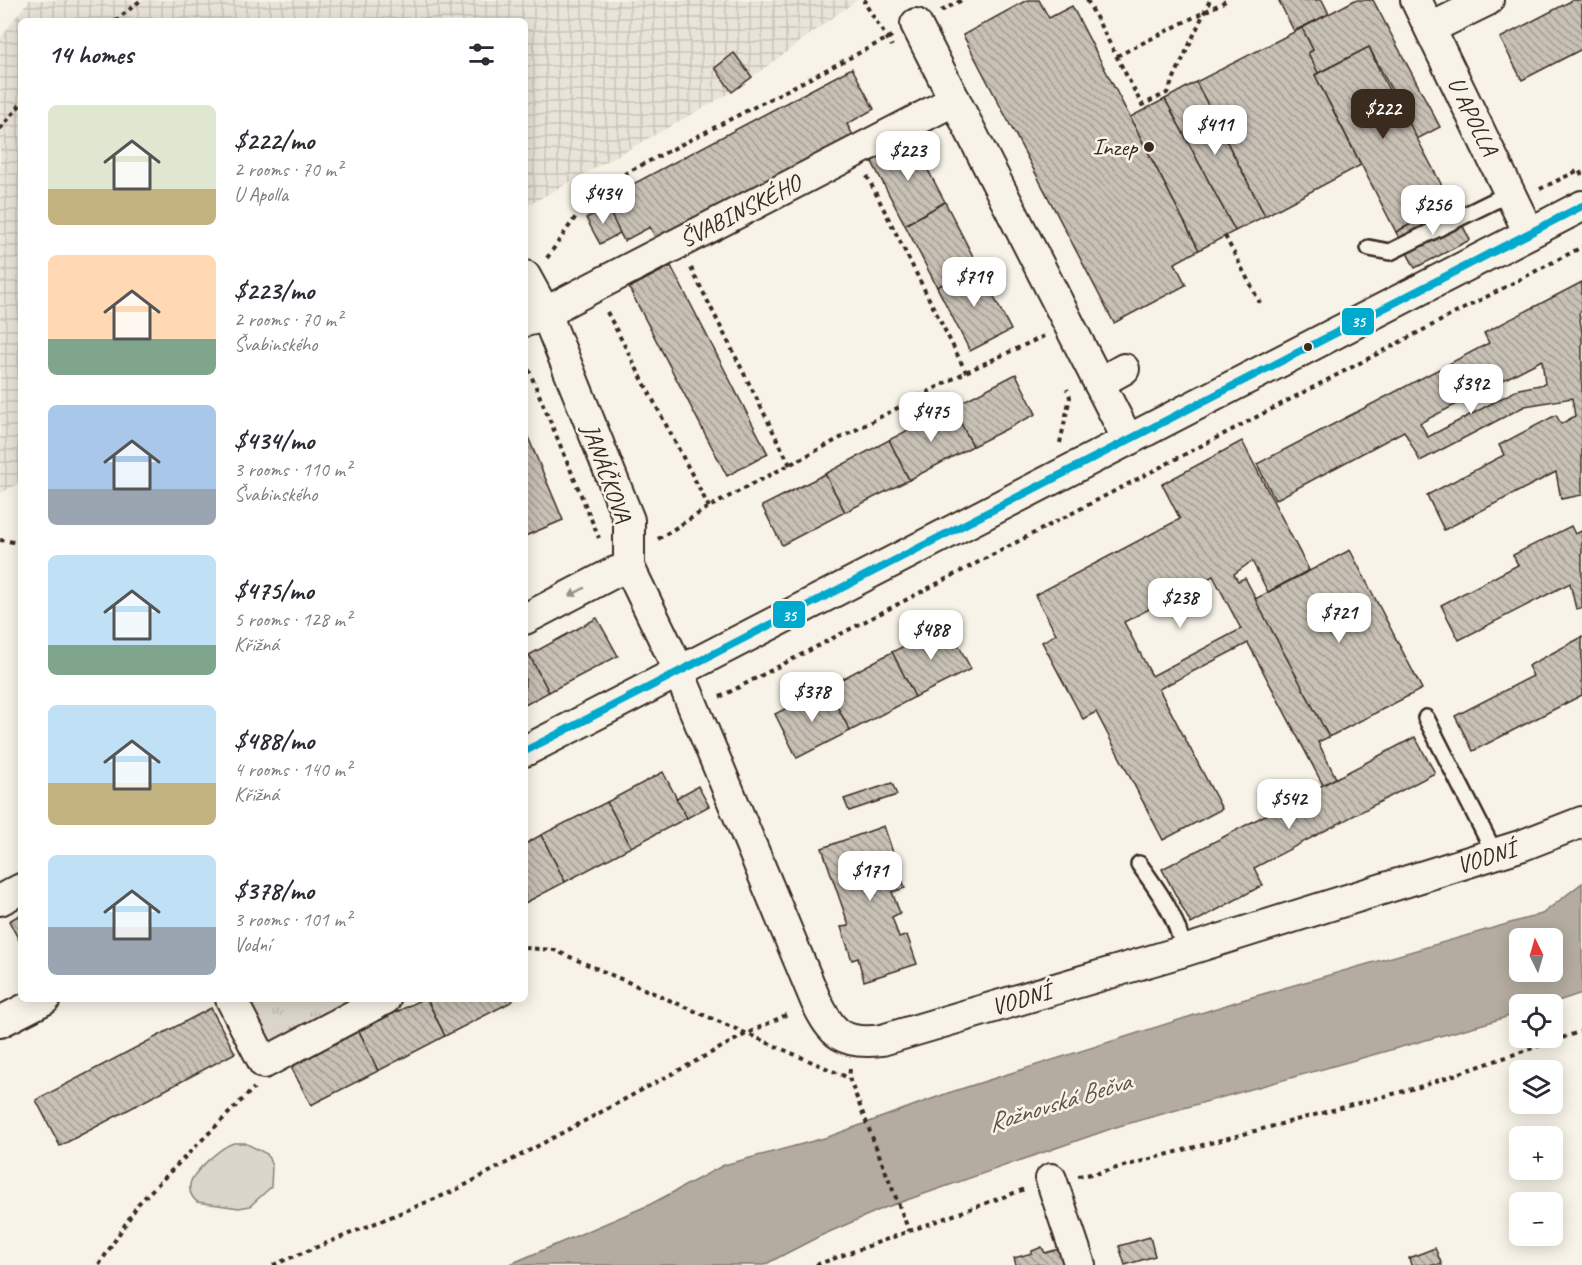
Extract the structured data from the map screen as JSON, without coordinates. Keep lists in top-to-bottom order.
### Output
{
  "streets": {
    "street": [
      "U APOLLA",
      "ŠVABINSKÉHO",
      "JANÁČKOVA",
      "VODNÍ"
    ]
  },
  "crossings": [
    ["ŠVABINSKÉHO", "JANÁČKOVA"],
    ["JANÁČKOVA", "VODNÍ"]
  ],
  "water": ["Rožnovská Bečva"],
  "places": ["Inzep"],
  "lines": ["transit line 35"],
  "north": "top",
  "page": {
    "heading": "14 homes",
    "price": [
      "$222",
      "$411",
      "$223",
      "$434",
      "$256",
      "$719",
      "$392",
      "$475",
      "$238",
      "$721",
      "$488",
      "$378",
      "$542",
      "$171"
    ],
    "list": [
      {
        "name": "$222/mo",
        "note": "2 rooms · 70 m² · U Apolla"
      },
      {
        "name": "$223/mo",
        "note": "2 rooms · 70 m² · Švabinského"
      },
      {
        "name": "$434/mo",
        "note": "3 rooms · 110 m² · Švabinského"
      },
      {
        "name": "$475/mo",
        "note": "5 rooms · 128 m² · Křižná"
      },
      {
        "name": "$488/mo",
        "note": "4 rooms · 140 m² · Křižná"
      },
      {
        "name": "$378/mo",
        "note": "3 rooms · 101 m² · Vodní"
      }
    ],
    "map_buttons": ["+", "−"]
  }
}
